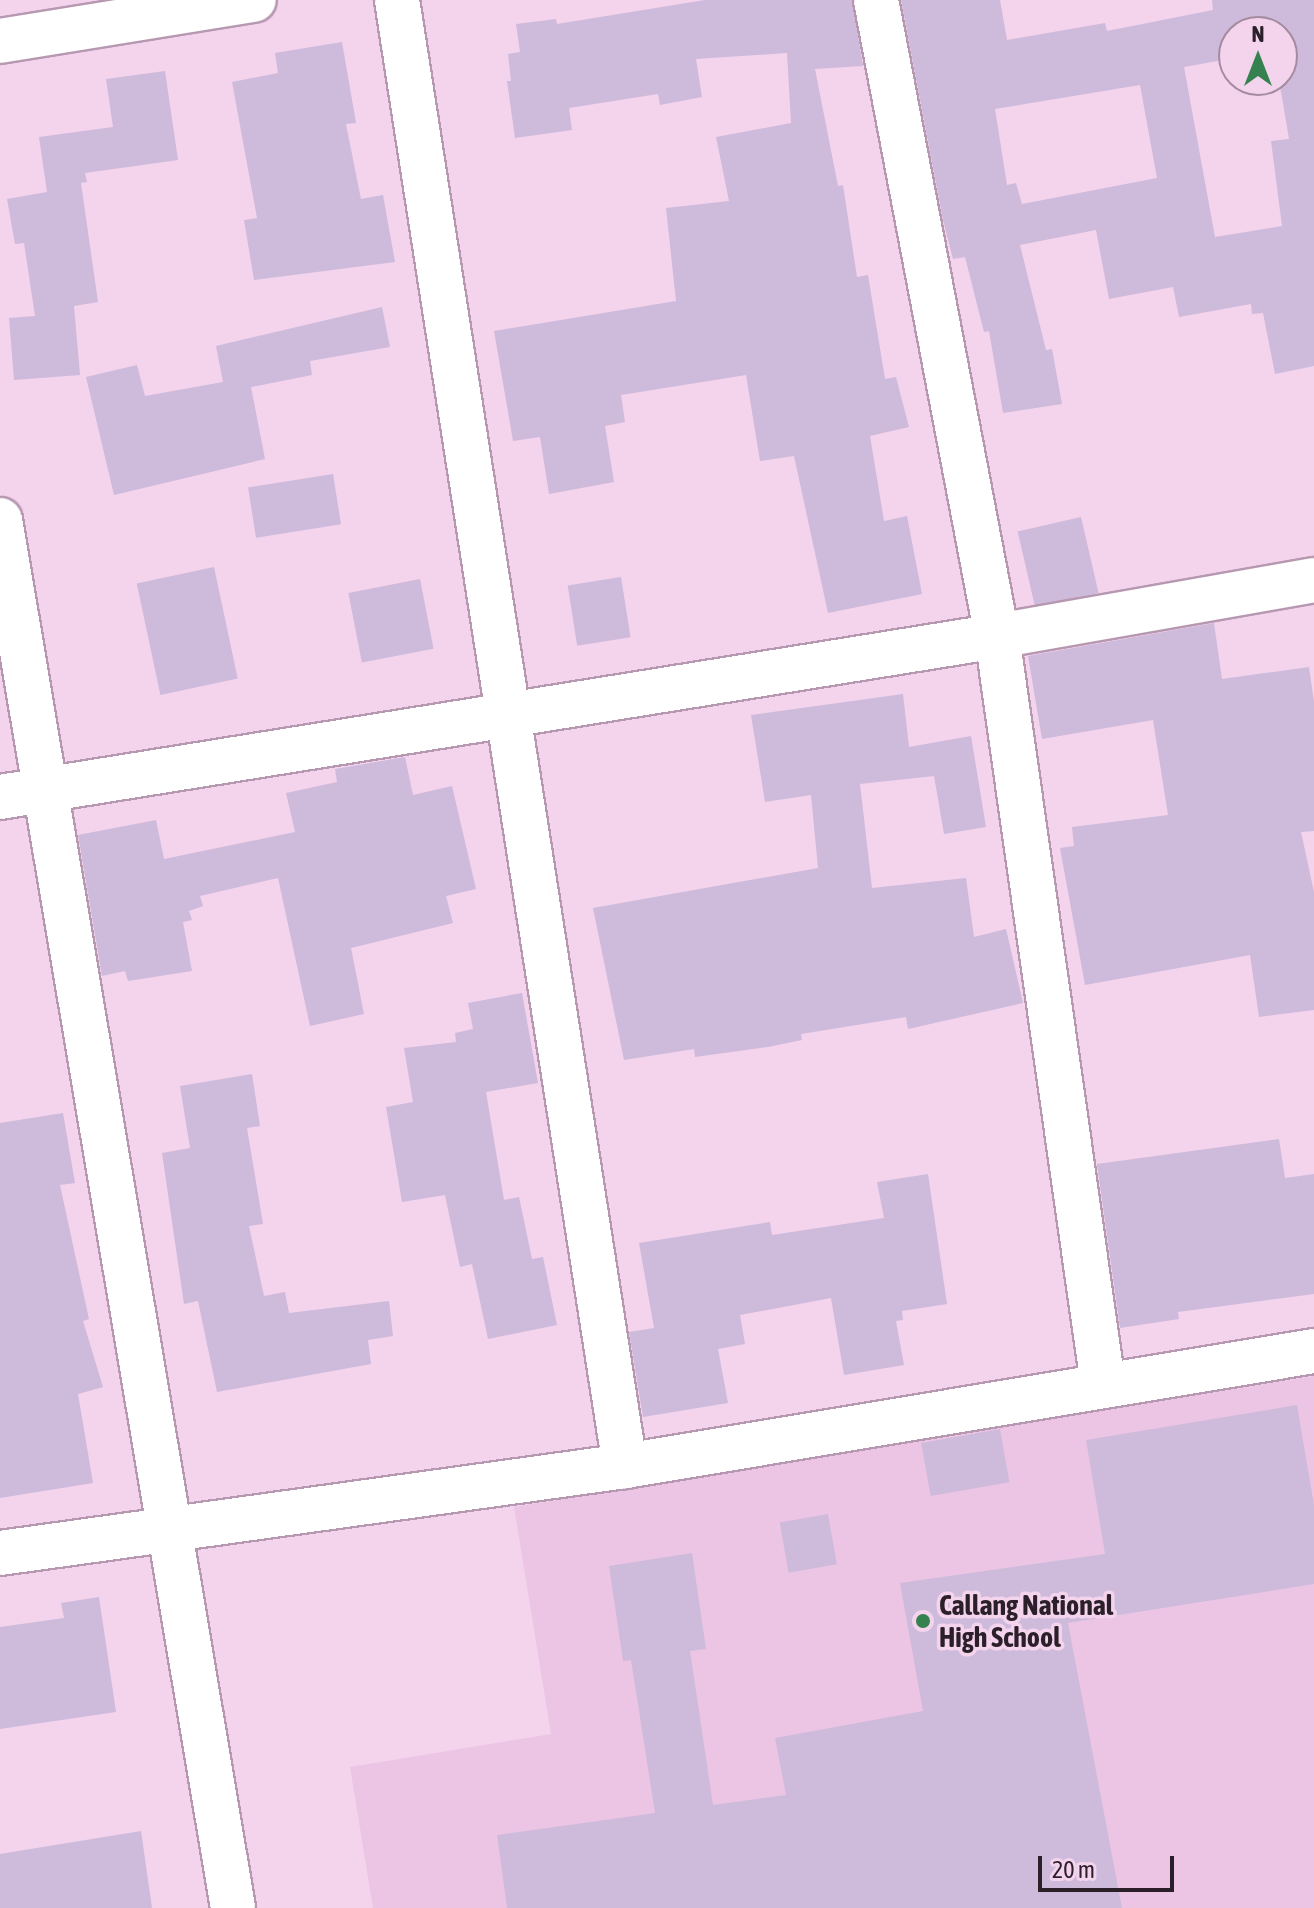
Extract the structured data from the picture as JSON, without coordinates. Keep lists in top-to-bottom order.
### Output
{
  "places": ["Callang National High School"],
  "scale_bar": "20 m",
  "north": "top"
}
